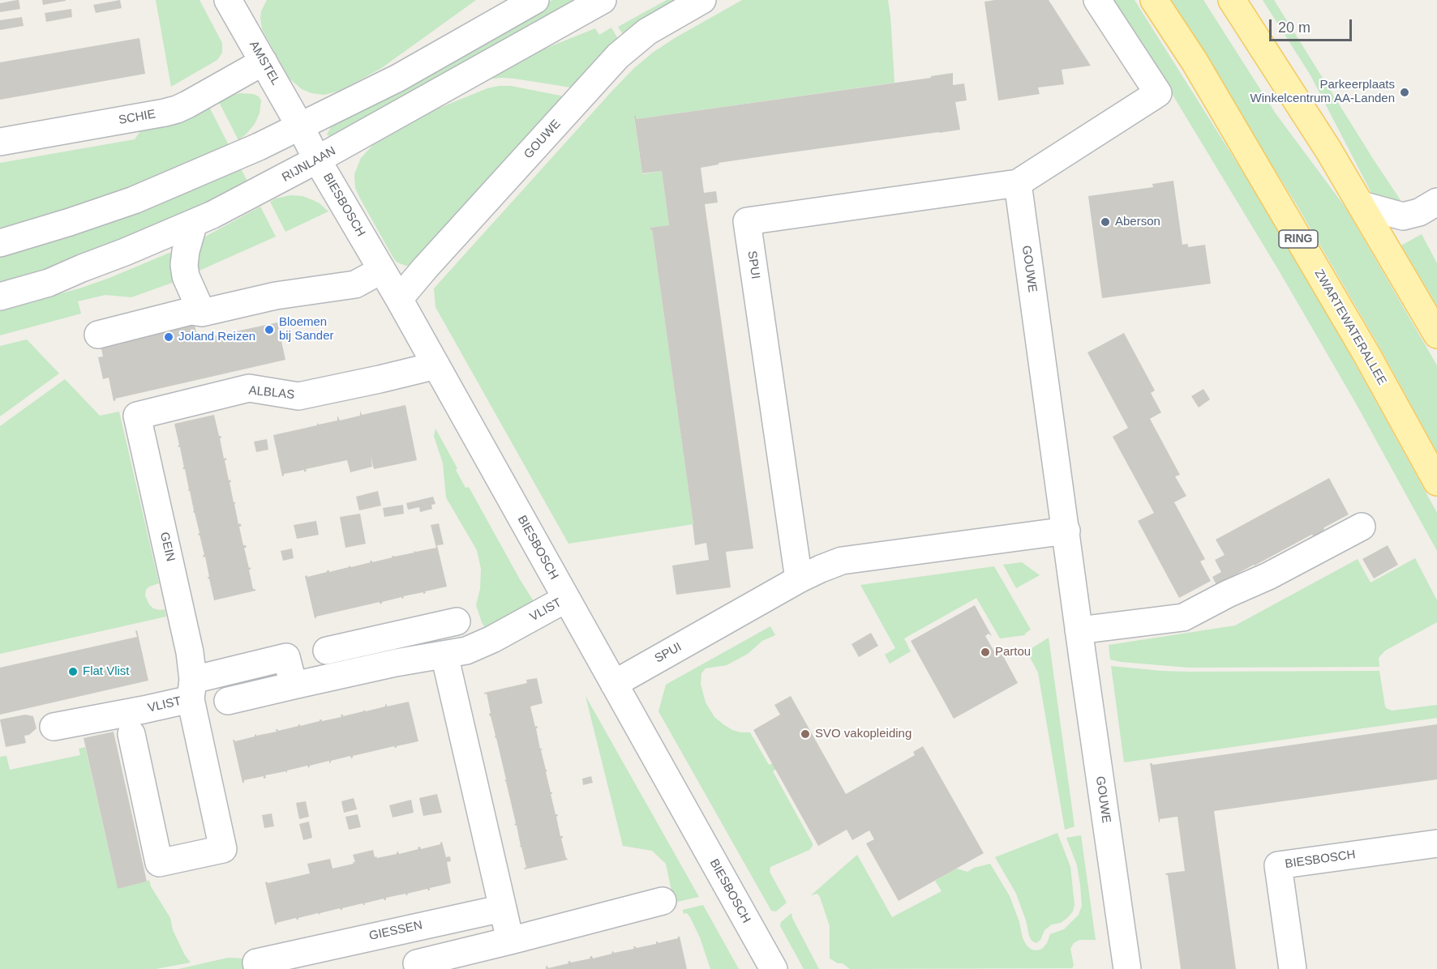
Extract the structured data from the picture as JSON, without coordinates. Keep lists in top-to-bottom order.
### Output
{
  "streets": {
    "main road": ["RING", "ZWARTEWATERALLEE"],
    "street": [
      "AMSTEL",
      "SCHIE",
      "GOUWE",
      "RIJNLAAN",
      "BIESBOSCH",
      "SPUI",
      "ALBLAS",
      "GEIN",
      "VLIST",
      "GIESSEN"
    ]
  },
  "crossings": [
    ["AMSTEL", "SCHIE"],
    ["AMSTEL", "BIESBOSCH"],
    ["GOUWE", "BIESBOSCH"],
    ["GOUWE", "SPUI"],
    ["RIJNLAAN", "BIESBOSCH"],
    ["BIESBOSCH", "SPUI"],
    ["BIESBOSCH", "ALBLAS"],
    ["BIESBOSCH", "VLIST"],
    ["ALBLAS", "GEIN"],
    ["GEIN", "VLIST"]
  ],
  "places": [
    "Parkeerplaats Winkelcentrum AA-Landen",
    "Aberson",
    "Bloemen bij Sander",
    "Joland Reizen",
    "Partou",
    "Flat Vlist",
    "SVO vakopleiding"
  ],
  "scale_bar": "20 m"
}
